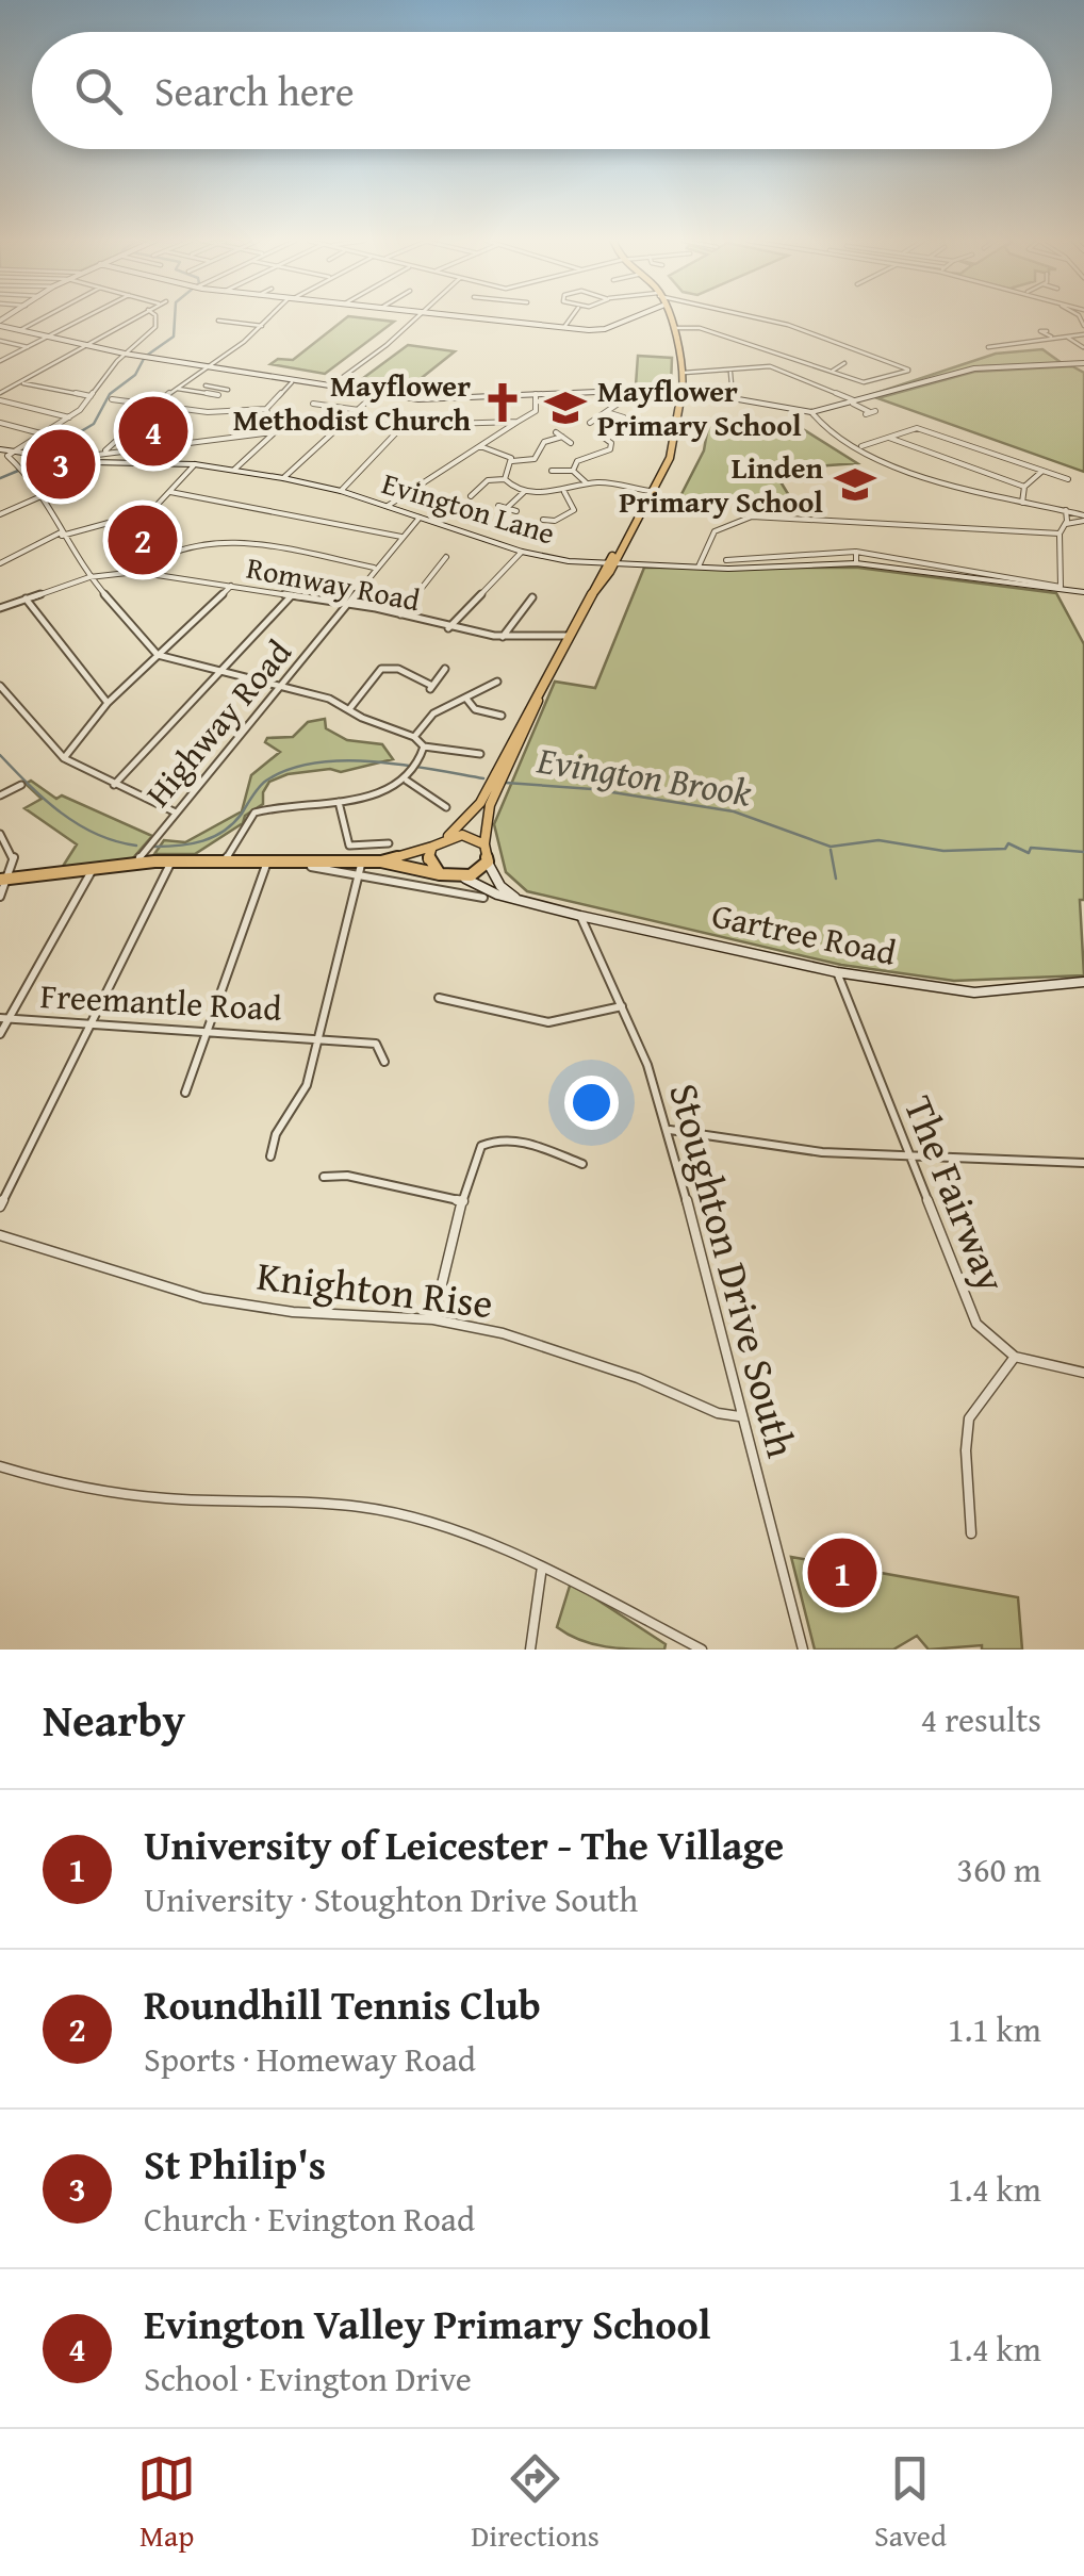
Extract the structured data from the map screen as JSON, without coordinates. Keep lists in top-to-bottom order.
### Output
{
  "streets": {
    "highway": ["Gartree Road"],
    "street": [
      "Evington Lane",
      "Romway Road",
      "Highway Road",
      "Freemantle Road",
      "The Fairway",
      "Stoughton Drive South",
      "Knighton Rise"
    ]
  },
  "crossings": [
    ["Evington Lane", "Highway Road"],
    ["Romway Road", "Highway Road"],
    ["Highway Road", "Gartree Road"],
    ["Gartree Road", "The Fairway"],
    ["Gartree Road", "Stoughton Drive South"],
    ["Stoughton Drive South", "Knighton Rise"]
  ],
  "water": ["Evington Brook"],
  "places": {
    "church": ["Mayflower Methodist Church"],
    "school or university": ["Mayflower Primary School", "Linden Primary School"]
  },
  "page": {
    "search": "Search here",
    "pins": [
      "4",
      "3",
      "2",
      "1"
    ],
    "heading": ["Nearby", "4 results"],
    "list": [
      {
        "mark": "1",
        "name": "University of Leicester - The Village",
        "note": "University · Stoughton Drive South",
        "value": "360 m"
      },
      {
        "mark": "2",
        "name": "Roundhill Tennis Club",
        "note": "Sports · Homeway Road",
        "value": "1.1 km"
      },
      {
        "mark": "3",
        "name": "St Philip's",
        "note": "Church · Evington Road",
        "value": "1.4 km"
      },
      {
        "mark": "4",
        "name": "Evington Valley Primary School",
        "note": "School · Evington Drive",
        "value": "1.4 km"
      }
    ],
    "nav": ["Map", "Directions", "Saved"]
  }
}
